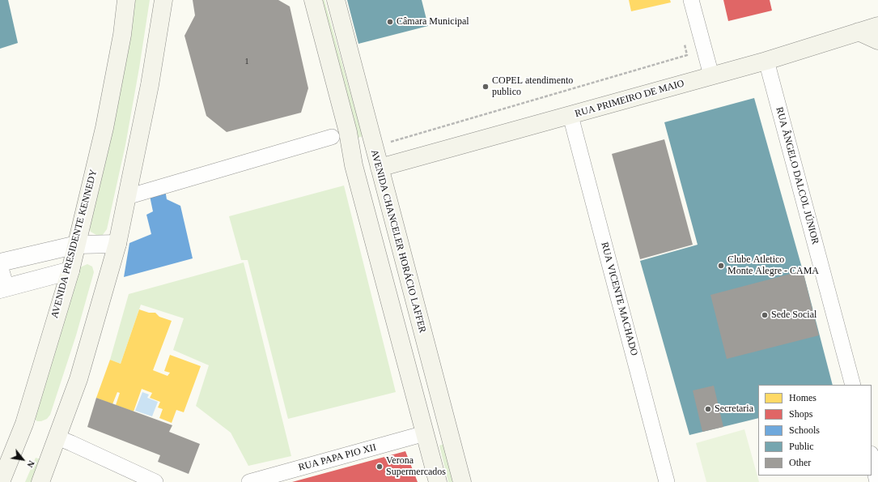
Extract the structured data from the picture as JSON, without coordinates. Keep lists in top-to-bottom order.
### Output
{
  "streets": {
    "main road": ["RUA PRIMEIRO DE MAIO", "AVENIDA CHANCELER HORÁCIO LAFFER", "AVENIDA PRESIDENTE KENNEDY"],
    "street": ["RUA ÂNGELO DALCOL JÚNIOR", "RUA VICENTE MACHADO", "RUA PAPA PIO XII"]
  },
  "crossings": [
    ["RUA PRIMEIRO DE MAIO", "RUA ÂNGELO DALCOL JÚNIOR"],
    ["RUA PRIMEIRO DE MAIO", "AVENIDA CHANCELER HORÁCIO LAFFER"],
    ["RUA PRIMEIRO DE MAIO", "RUA VICENTE MACHADO"]
  ],
  "places": [
    "Câmara Municipal",
    "COPEL atendimento publico",
    "Clube Atletico Monte Alegre - CAMA",
    "Sede Social",
    "Secretaria",
    "Verona Supermercados"
  ],
  "house_numbers": ["1"],
  "legend": [
    "Homes",
    "Shops",
    "Schools",
    "Public",
    "Other"
  ],
  "north": "bottom right"
}
